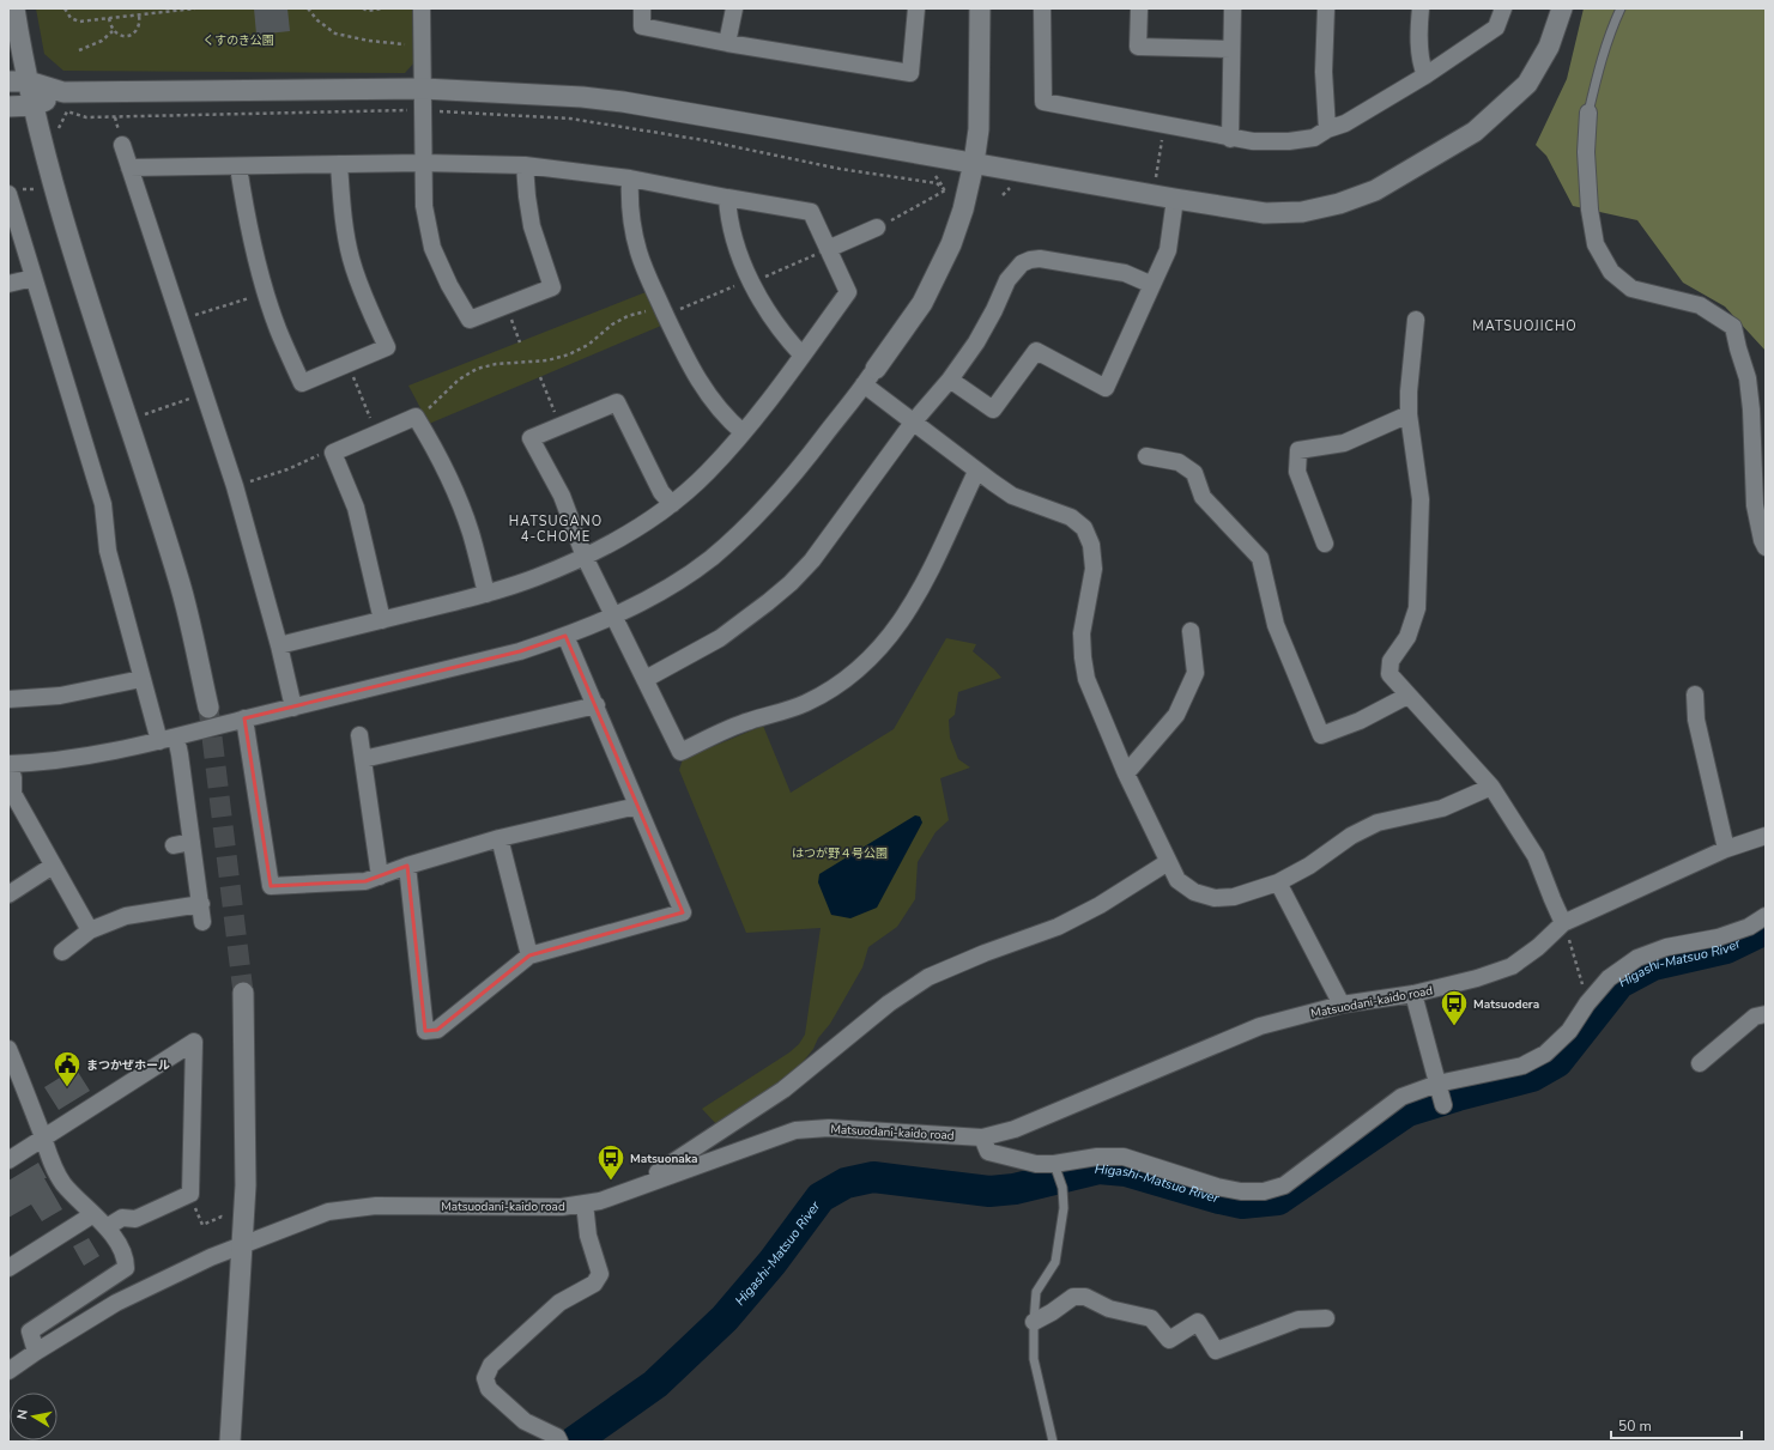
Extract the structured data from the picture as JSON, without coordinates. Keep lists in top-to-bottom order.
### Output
{
  "streets": {
    "street": ["Matsuodani-kaido road"]
  },
  "districts": ["MATSUOJICHO", "HATSUGANO 4-CHOME"],
  "water": ["Higashi-Matsuo River"],
  "parks": ["くすのき公園", "はつが野４号公園"],
  "places": {
    "bus stop": ["Matsuodera", "Matsuonaka"],
    "public building": ["まつかぜホール"]
  },
  "scale_bar": "50 m",
  "north": "left"
}
